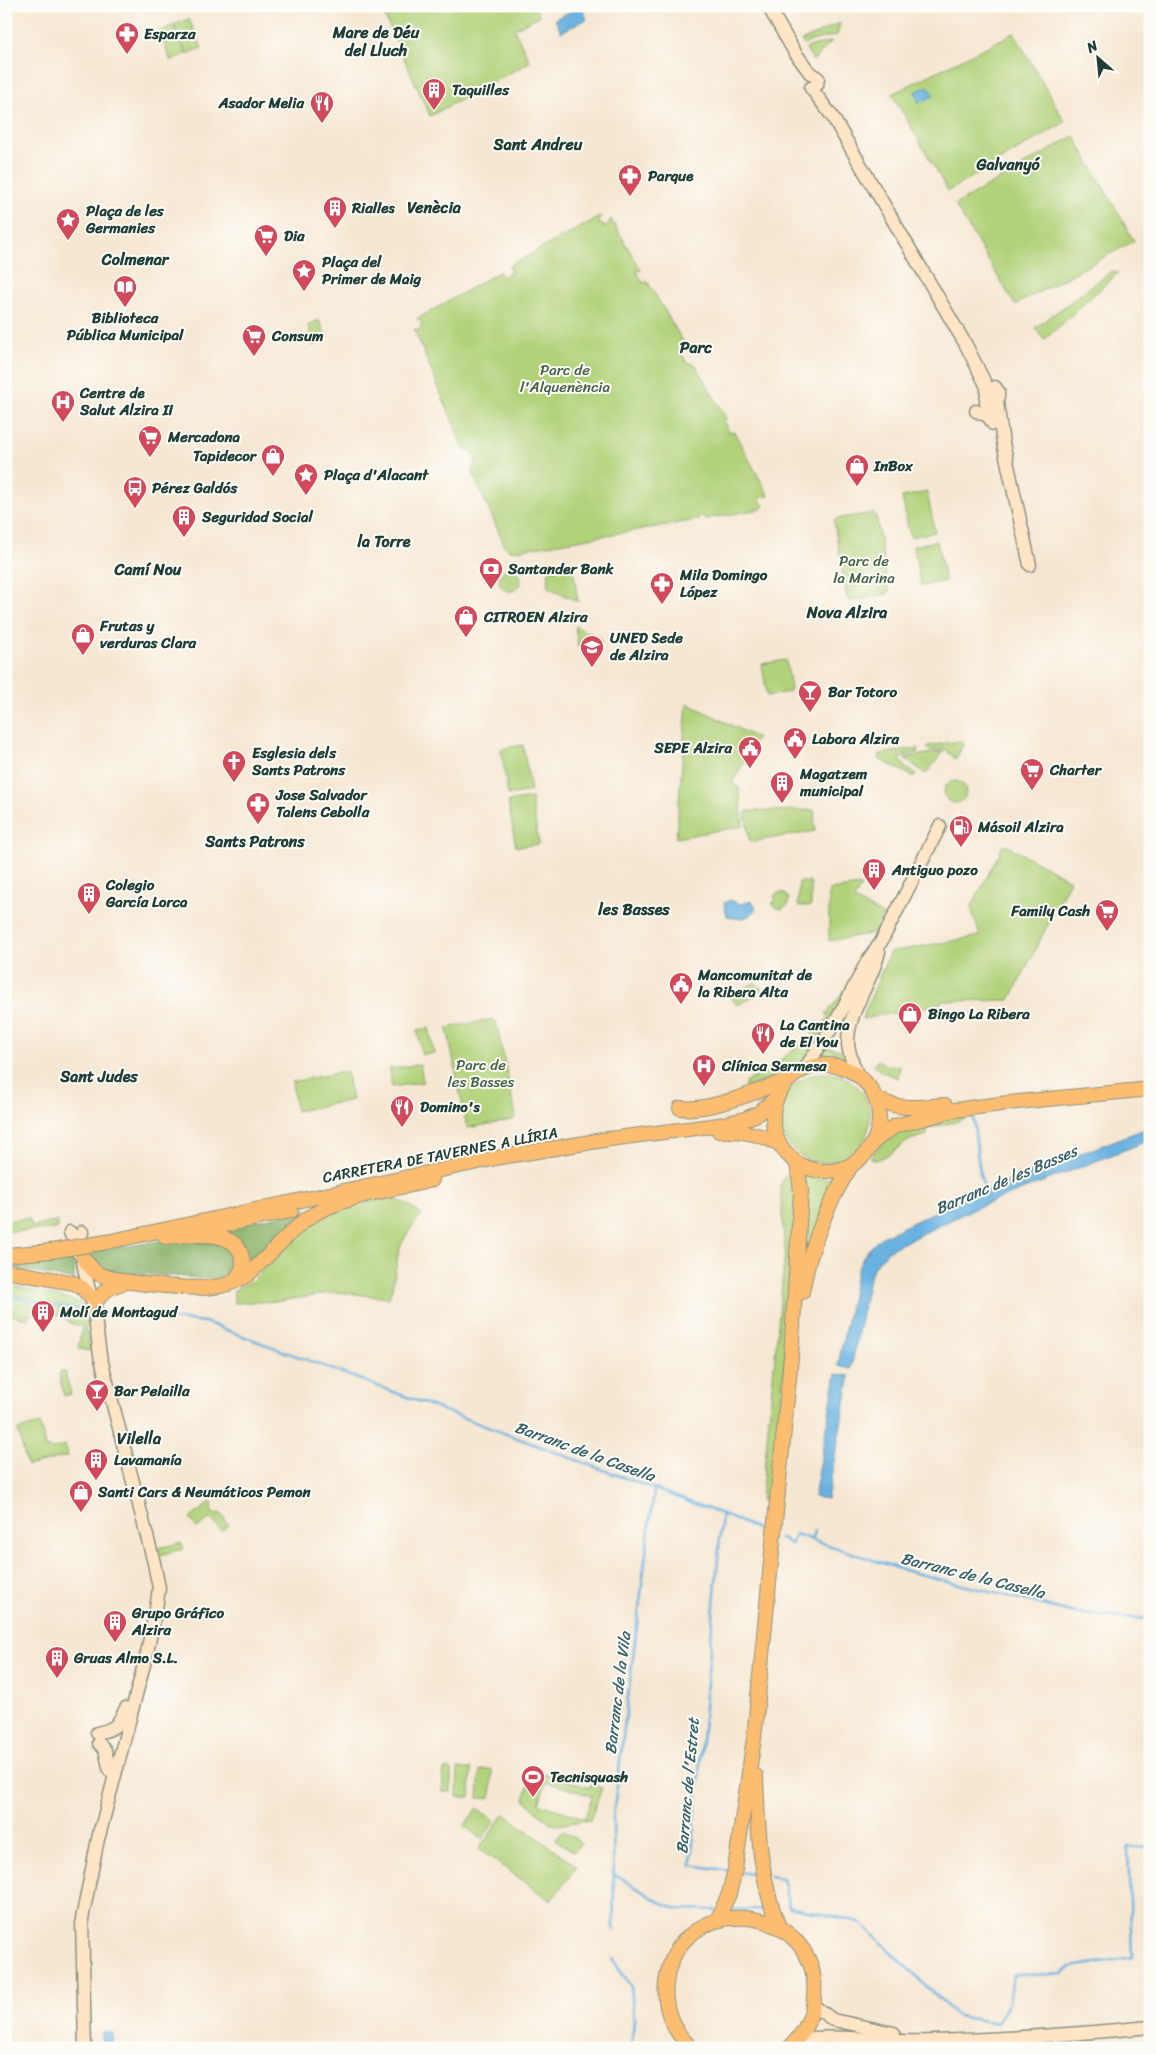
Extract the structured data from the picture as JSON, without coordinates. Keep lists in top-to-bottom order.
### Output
{
  "streets": {
    "main road": ["CARRETERA DE TAVERNES A LLÍRIA"]
  },
  "districts": [
    "Mare de Déu del Lluch",
    "Sant Andreu",
    "Galvanyó",
    "Venècia",
    "Colmenar",
    "Parc",
    "la Torre",
    "Camí Nou",
    "Nova Alzira",
    "Sants Patrons",
    "les Basses",
    "Sant Judes",
    "Vilella"
  ],
  "water": [
    "Barranc de les Basses",
    "Barranc de la Casella",
    "Barranc de la Vila",
    "Barranc de l'Estret"
  ],
  "parks": ["Parc de l'Alquenència", "Parc de la Marina", "Parc de les Basses"],
  "places": {
    "pharmacy": [
      "Esparza",
      "Parque",
      "Mila Domingo López",
      "Jose Salvador Talens Cebolla"
    ],
    "building": [
      "Taquilles",
      "Rialles",
      "Seguridad Social",
      "Magatzem municipal",
      "Antiguo pozo",
      "Colegio García Lorca",
      "Molí de Montagud",
      "Lavamanía",
      "Grupo Gráfico Alzira",
      "Gruas Almo S.L."
    ],
    "restaurant": ["Asador Melia", "La Cantina de El You", "Domino's"],
    "place": ["Plaça de les Germanies", "Plaça del Primer de Maig", "Plaça d'Alacant"],
    "supermarket": [
      "Dia",
      "Consum",
      "Mercadona",
      "Charter",
      "Family Cash"
    ],
    "library": ["Biblioteca Pública Municipal"],
    "hospital": ["Centre de Salut Alzira II", "Clínica Sermesa"],
    "shop": [
      "Tapidecor",
      "InBox",
      "CITROEN Alzira",
      "Frutas y verduras Clara",
      "Bingo La Ribera",
      "Santi Cars & Neumáticos Pemon"
    ],
    "bus stop": ["Pérez Galdós"],
    "bank": ["Santander Bank"],
    "school or university": ["UNED Sede de Alzira"],
    "bar": ["Bar Totoro", "Bar Pelailla"],
    "public building": ["Labora Alzira", "SEPE Alzira", "Mancomunitat de la Ribera Alta"],
    "church": ["Esglesia dels Sants Patrons"],
    "fuel station": ["Másoil Alzira"],
    "sports": ["Tecnisquash"]
  },
  "north": "top left"
}
